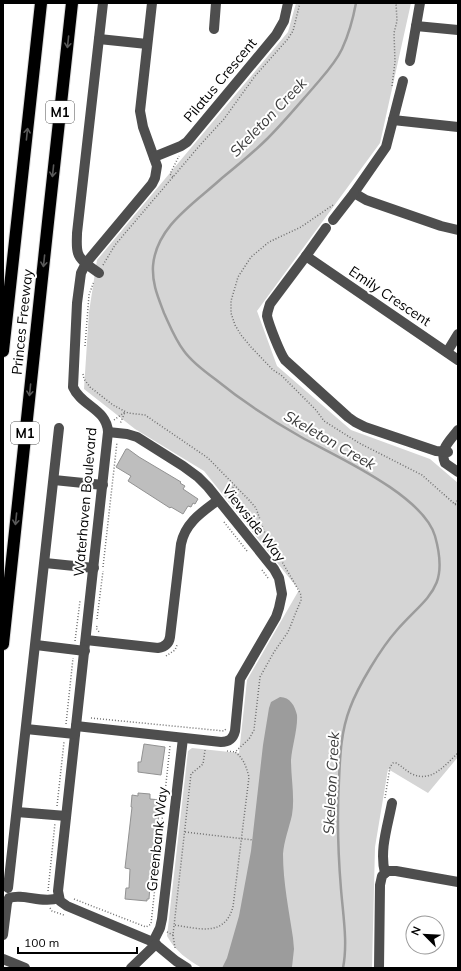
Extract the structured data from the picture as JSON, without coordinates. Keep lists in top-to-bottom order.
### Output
{
  "streets": {
    "highway": ["M1", "Princes Freeway"],
    "street": [
      "Pilatus Crescent",
      "Emily Crescent",
      "Waterhaven Boulevard",
      "Viewside Way",
      "Greenbank Way"
    ]
  },
  "crossings": [
    ["Pilatus Crescent", "Waterhaven Boulevard"],
    ["Waterhaven Boulevard", "Viewside Way"],
    ["Viewside Way", "Greenbank Way"]
  ],
  "water": ["Skeleton Creek"],
  "scale_bar": "100 m",
  "north": "top left"
}
